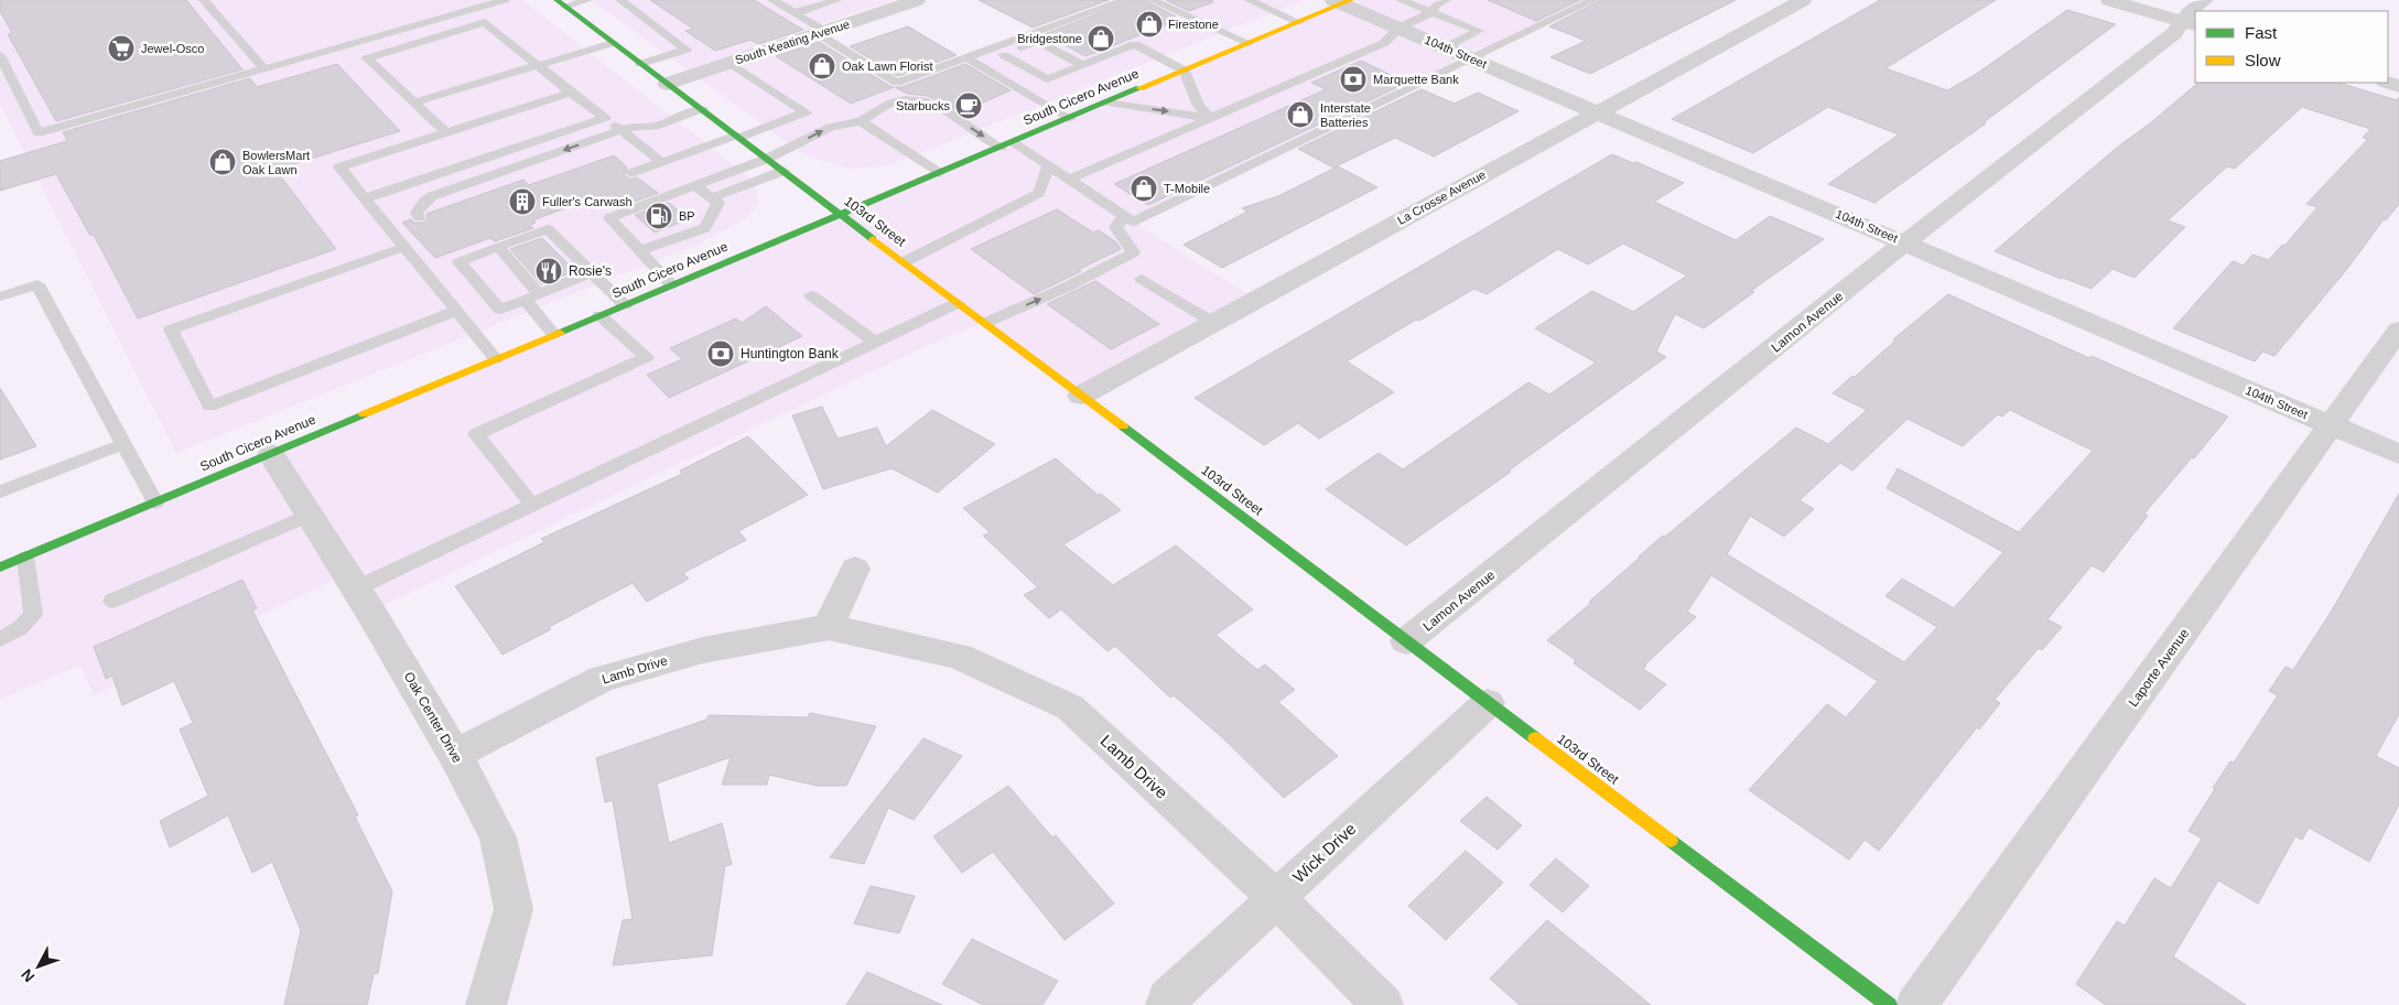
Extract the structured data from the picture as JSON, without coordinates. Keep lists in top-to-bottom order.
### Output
{
  "streets": {
    "main road": ["South Cicero Avenue", "103rd Street"],
    "street": [
      "South Keating Avenue",
      "104th Street",
      "La Crosse Avenue",
      "Lamon Avenue",
      "Laporte Avenue",
      "Lamb Drive",
      "Oak Center Drive",
      "Wick Drive"
    ]
  },
  "crossings": [
    ["South Keating Avenue", "103rd Street"],
    ["104th Street", "South Cicero Avenue"],
    ["104th Street", "La Crosse Avenue"],
    ["104th Street", "Lamon Avenue"],
    ["104th Street", "Laporte Avenue"],
    ["South Cicero Avenue", "103rd Street"],
    ["South Cicero Avenue", "Oak Center Drive"],
    ["La Crosse Avenue", "103rd Street"],
    ["103rd Street", "Lamon Avenue"],
    ["103rd Street", "Wick Drive"],
    ["Lamb Drive", "Oak Center Drive"],
    ["Lamb Drive", "Wick Drive"]
  ],
  "places": {
    "shop": [
      "Firestone",
      "Bridgestone",
      "Oak Lawn Florist",
      "Interstate Batteries",
      "BowlersMart Oak Lawn",
      "T-Mobile"
    ],
    "supermarket": ["Jewel-Osco"],
    "bank": ["Marquette Bank", "Huntington Bank"],
    "cafe": ["Starbucks"],
    "building": ["Fuller's Carwash"],
    "fuel station": ["BP"],
    "restaurant": ["Rosie's"]
  },
  "legend": ["Fast", "Slow"],
  "north": "bottom left"
}
